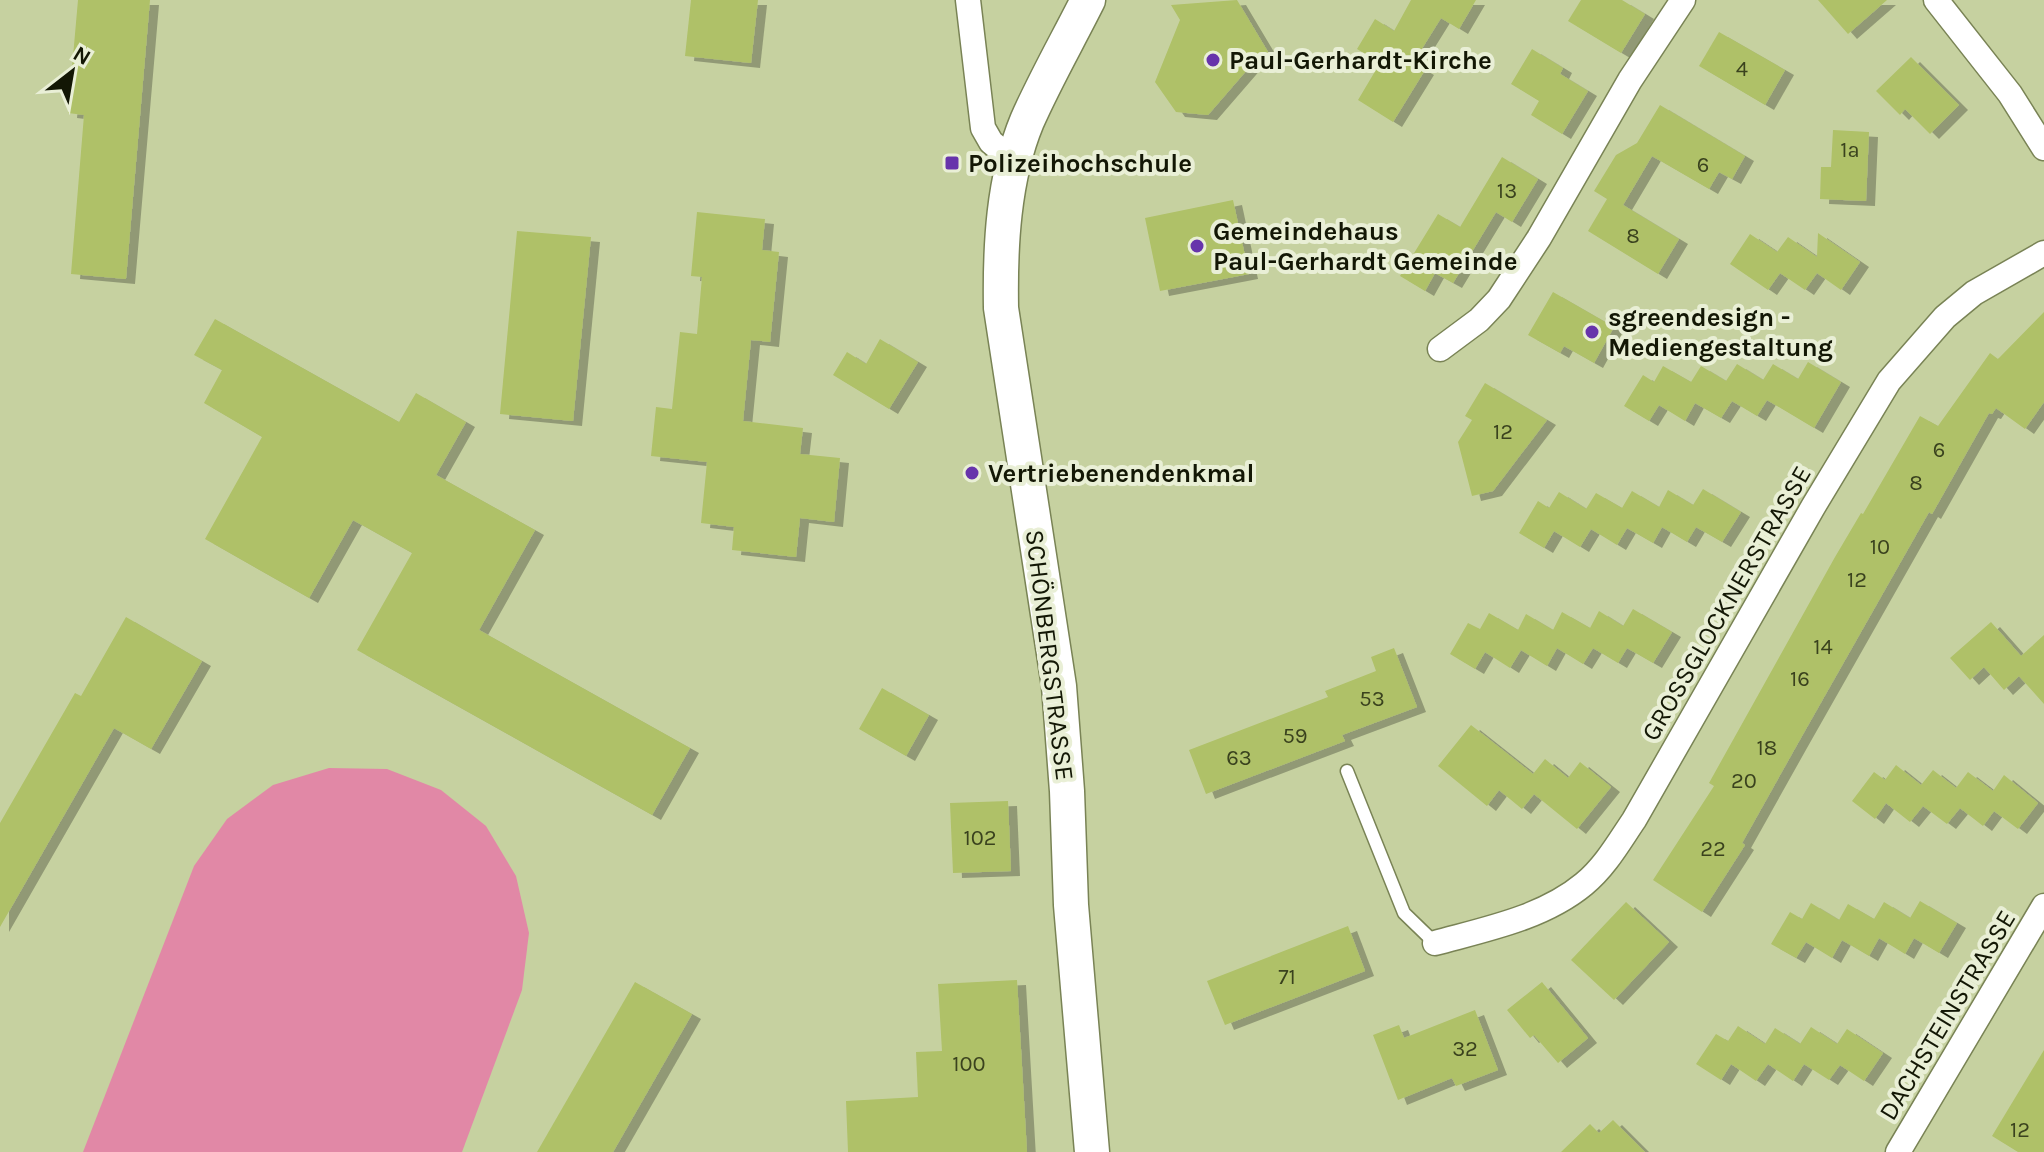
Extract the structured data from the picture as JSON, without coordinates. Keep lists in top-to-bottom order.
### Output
{
  "streets": {
    "street": ["GROSSGLOCKNERSTRASSE", "SCHÖNBERGSTRASSE", "DACHSTEINSTRASSE"]
  },
  "places": {
    "other": [
      "Paul-Gerhardt-Kirche",
      "Gemeindehaus Paul-Gerhardt Gemeinde",
      "sgreendesign - Mediengestaltung",
      "Vertriebenendenkmal"
    ],
    "transit": ["Polizeihochschule"]
  },
  "house_numbers": [
    "4",
    "1a",
    "6",
    "13",
    "8",
    "12",
    "6",
    "8",
    "10",
    "12",
    "14",
    "16",
    "53",
    "59",
    "18",
    "63",
    "20",
    "102",
    "22",
    "71",
    "32",
    "100",
    "12"
  ],
  "north": "top right"
}
